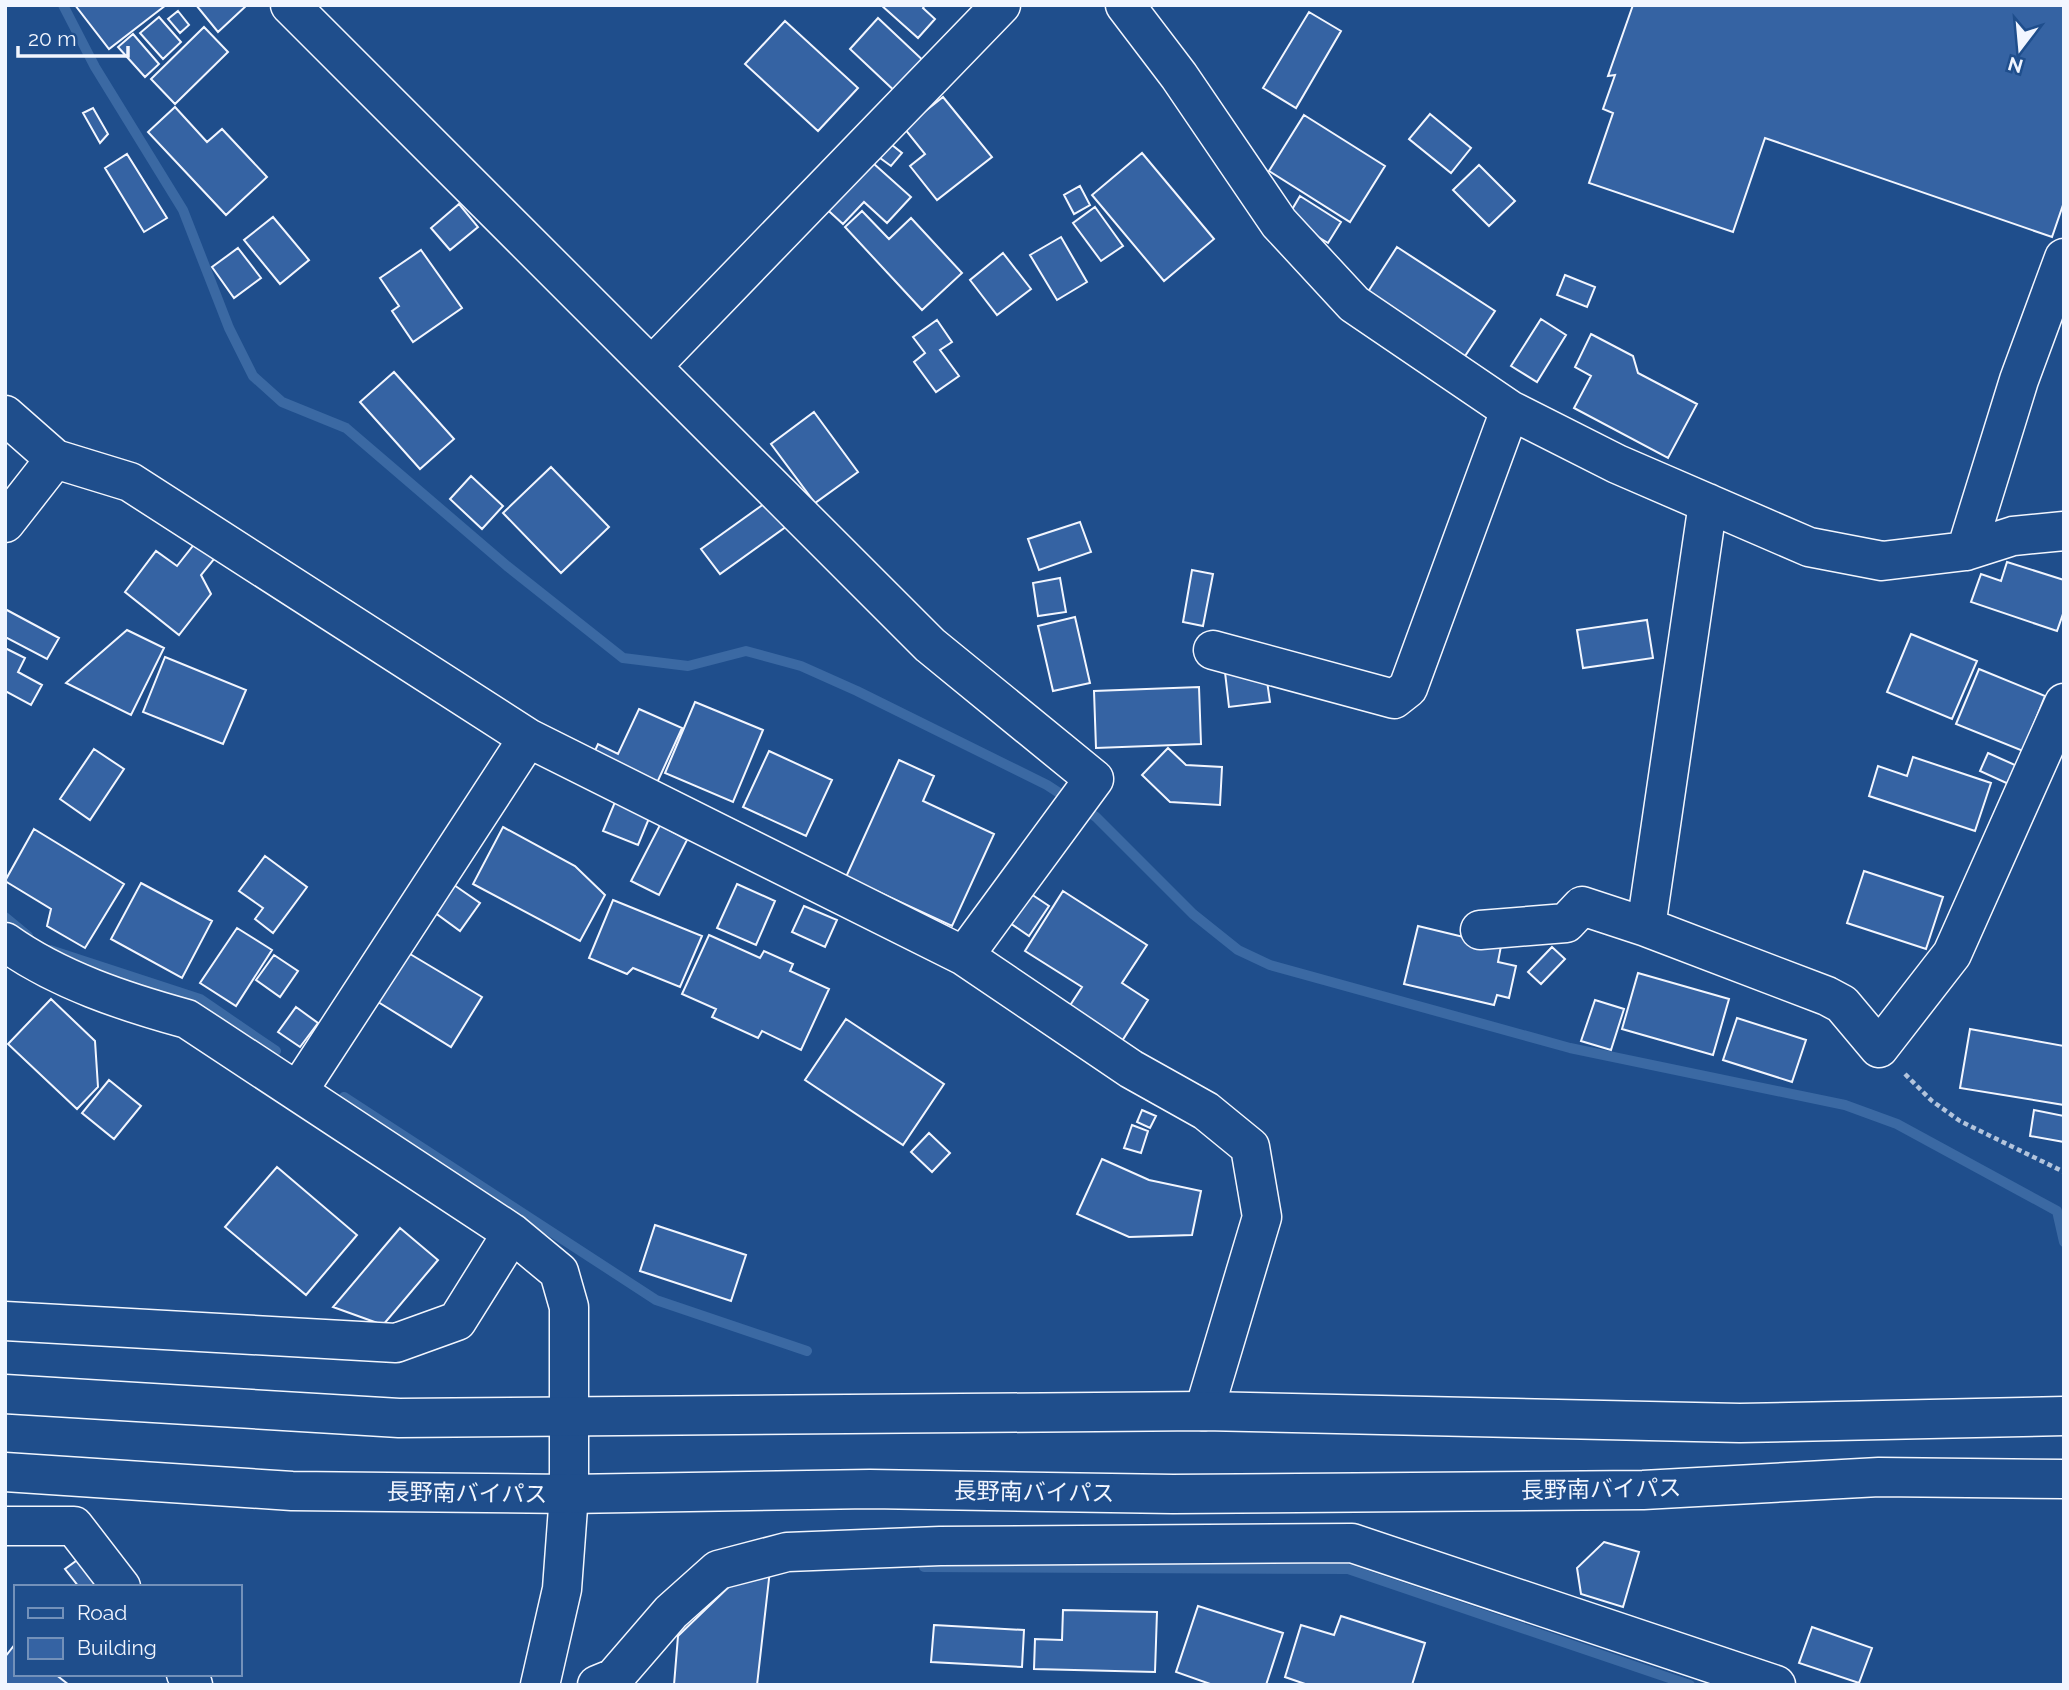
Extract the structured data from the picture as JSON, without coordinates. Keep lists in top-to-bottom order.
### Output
{
  "streets": {
    "main road": ["長野南バイパス"]
  },
  "legend": ["Road", "Building"],
  "scale_bar": "20 m",
  "north": "bottom"
}
